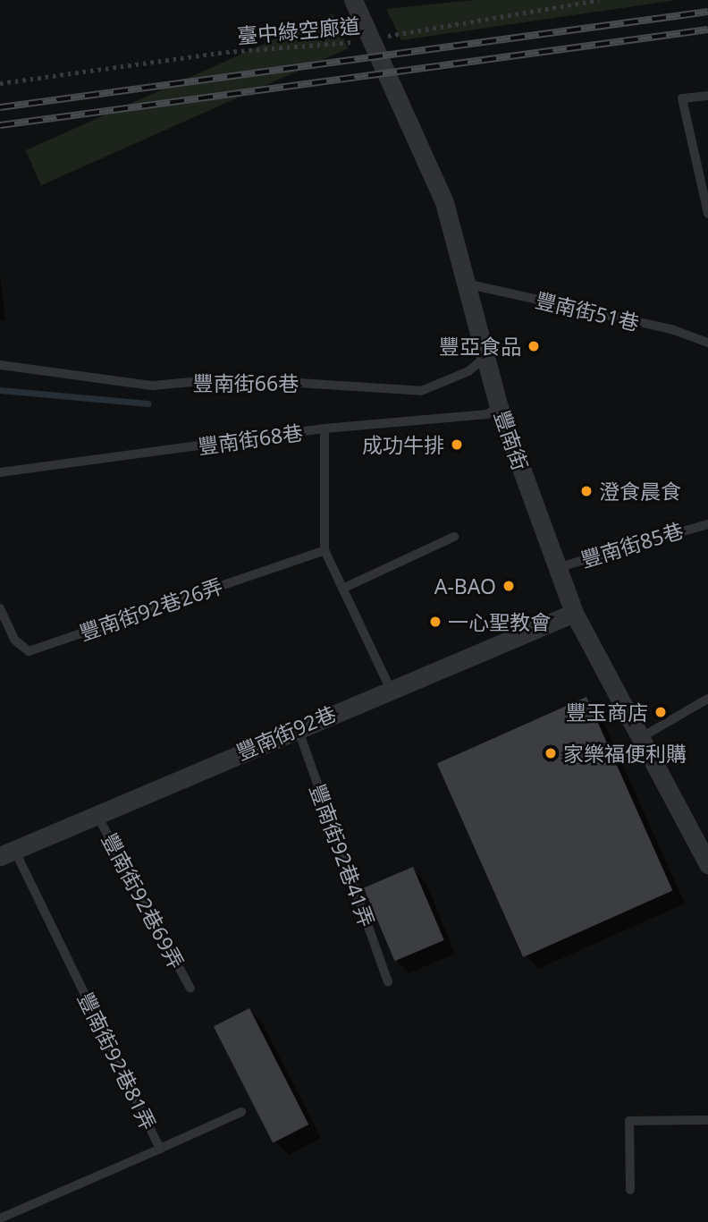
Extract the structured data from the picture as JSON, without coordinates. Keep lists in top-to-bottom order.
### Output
{
  "streets": {
    "street": ["豐南街", "豐南街92巷"],
    "lane": [
      "豐南街51巷",
      "豐南街66巷",
      "豐南街68巷",
      "豐南街85巷",
      "豐南街92巷26弄",
      "豐南街92巷41弄",
      "豐南街92巷69弄",
      "豐南街92巷81弄"
    ],
    "path": ["臺中綠空廊道"]
  },
  "crossings": [
    ["臺中綠空廊道", "豐南街"],
    ["豐南街51巷", "豐南街"],
    ["豐南街66巷", "豐南街"],
    ["豐南街68巷", "豐南街"],
    ["豐南街", "豐南街85巷"],
    ["豐南街", "豐南街92巷"],
    ["豐南街92巷", "豐南街92巷41弄"],
    ["豐南街92巷", "豐南街92巷69弄"],
    ["豐南街92巷", "豐南街92巷81弄"]
  ],
  "places": [
    "豐亞食品",
    "成功牛排",
    "澄食晨食",
    "A-BAO",
    "一心聖教會",
    "豐玉商店",
    "家樂福便利購"
  ]
}
